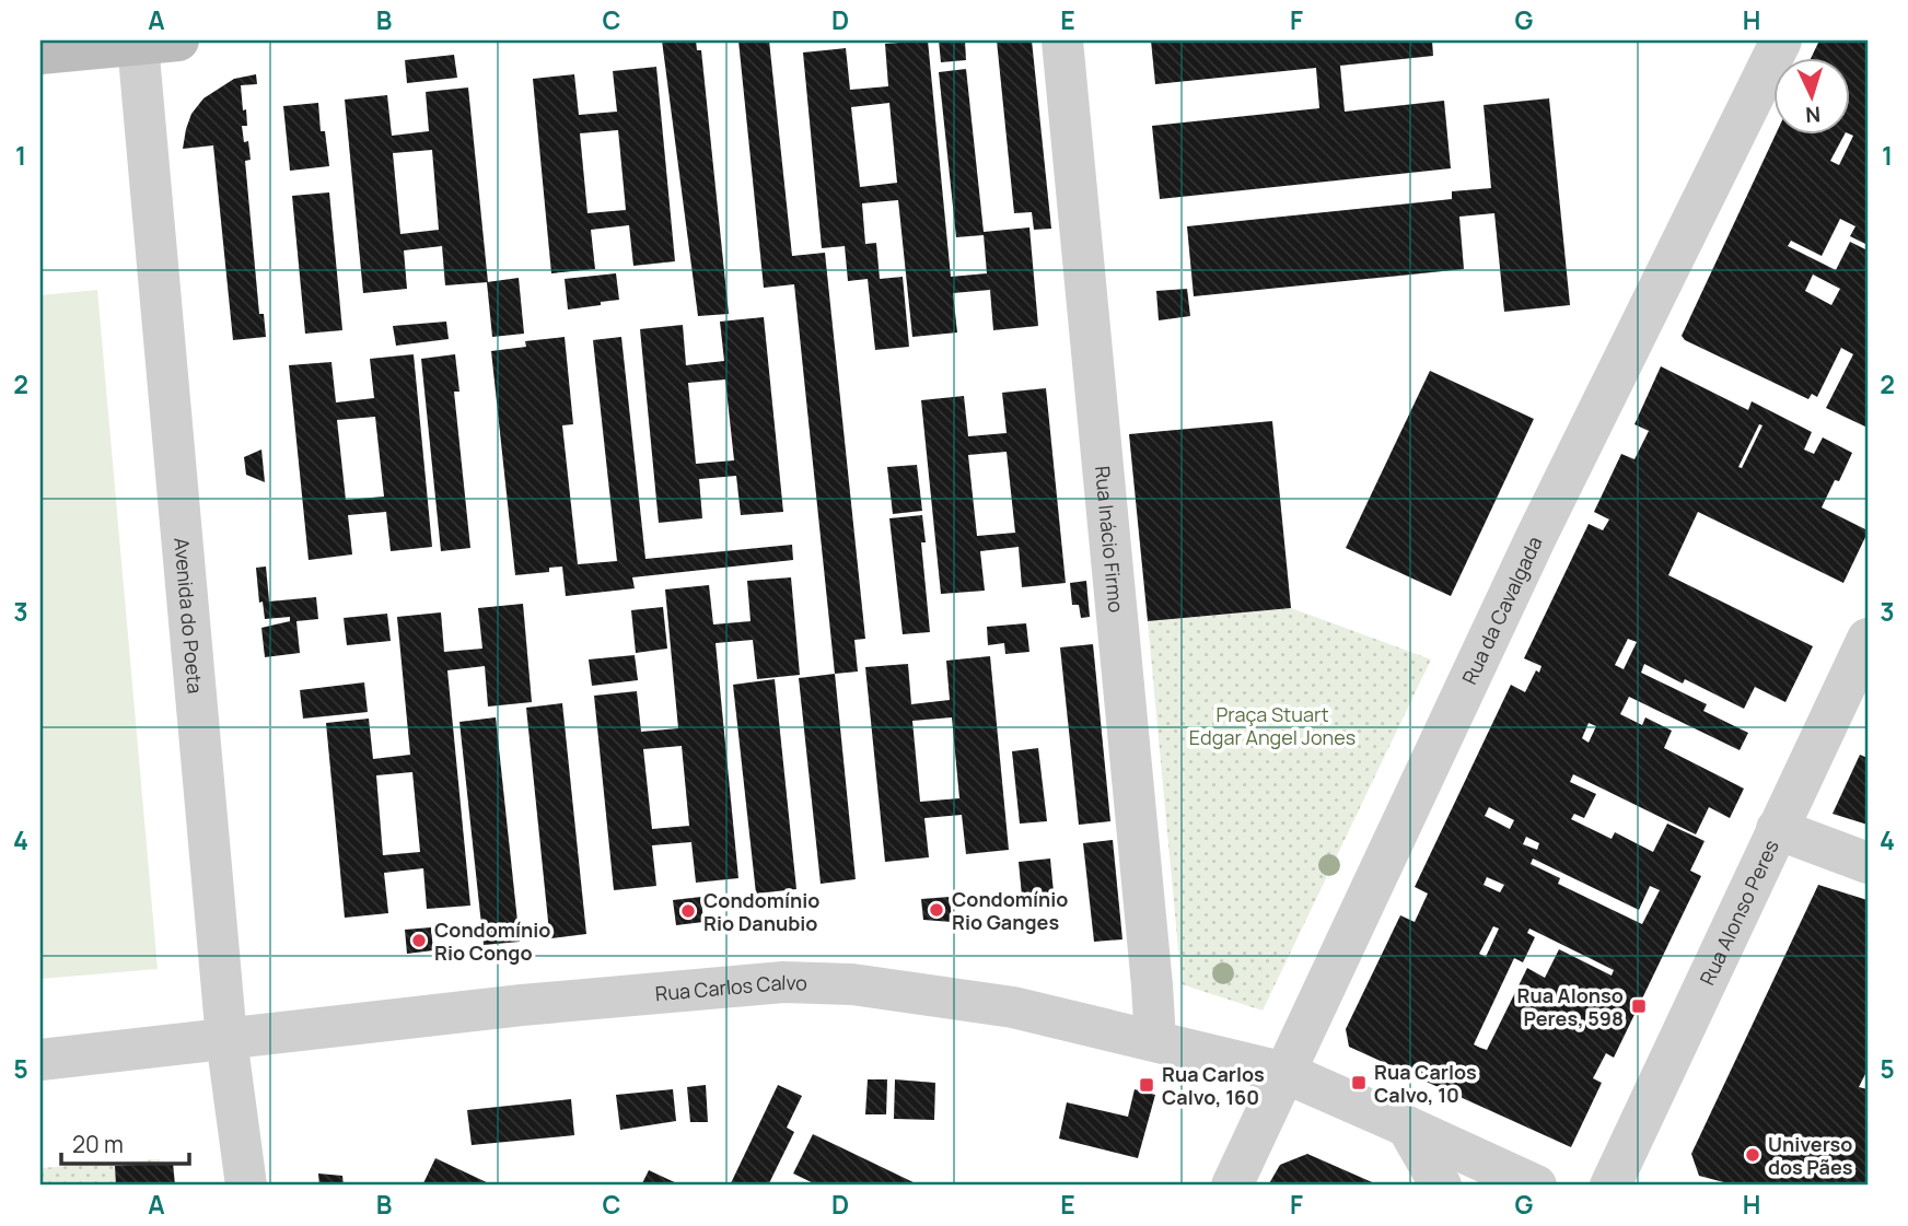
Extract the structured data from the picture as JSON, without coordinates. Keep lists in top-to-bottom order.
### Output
{
  "streets": {
    "street": [
      "Rua Inácio Firmo",
      "Rua da Cavalgada",
      "Avenida do Poeta",
      "Rua Alonso Peres",
      "Rua Carlos Calvo"
    ]
  },
  "crossings": [
    ["Rua Inácio Firmo", "Rua Carlos Calvo"],
    ["Rua da Cavalgada", "Rua Carlos Calvo"],
    ["Avenida do Poeta", "Rua Carlos Calvo"]
  ],
  "parks": ["Praça Stuart Edgar Angel Jones"],
  "places": {
    "other": [
      "Condomínio Rio Ganges",
      "Condomínio Rio Danubio",
      "Condomínio Rio Congo",
      "Universo dos Pães"
    ],
    "transit": ["Rua Alonso Peres, 598", "Rua Carlos Calvo, 10", "Rua Carlos Calvo, 160"]
  },
  "scale_bar": "20 m",
  "north": "bottom",
  "grid": {
    "columns": [
      "A",
      "B",
      "C",
      "D",
      "E",
      "F",
      "G",
      "H"
    ],
    "rows": [
      "1",
      "2",
      "3",
      "4",
      "5"
    ]
  }
}
